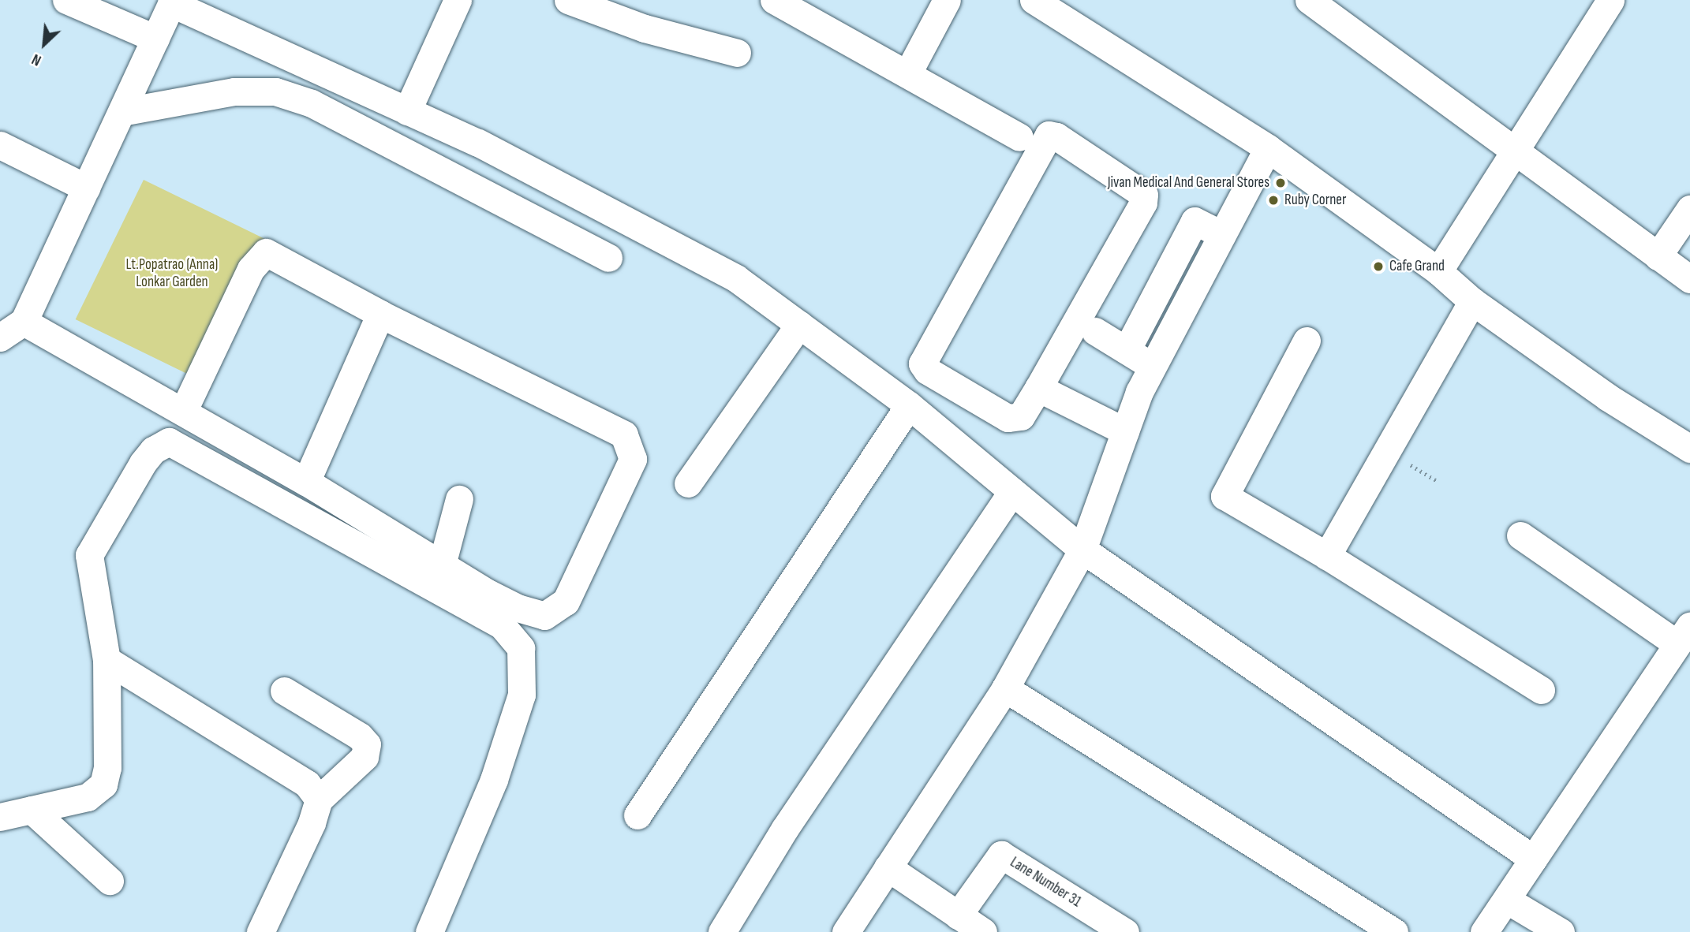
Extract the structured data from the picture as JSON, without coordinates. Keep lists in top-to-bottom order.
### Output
{
  "streets": {
    "street": ["Lane Number 31"]
  },
  "parks": ["Lt.Popatrao (Anna) Lonkar Garden"],
  "places": ["Jivan Medical And General Stores", "Ruby Corner", "Cafe Grand"],
  "north": "bottom left"
}
